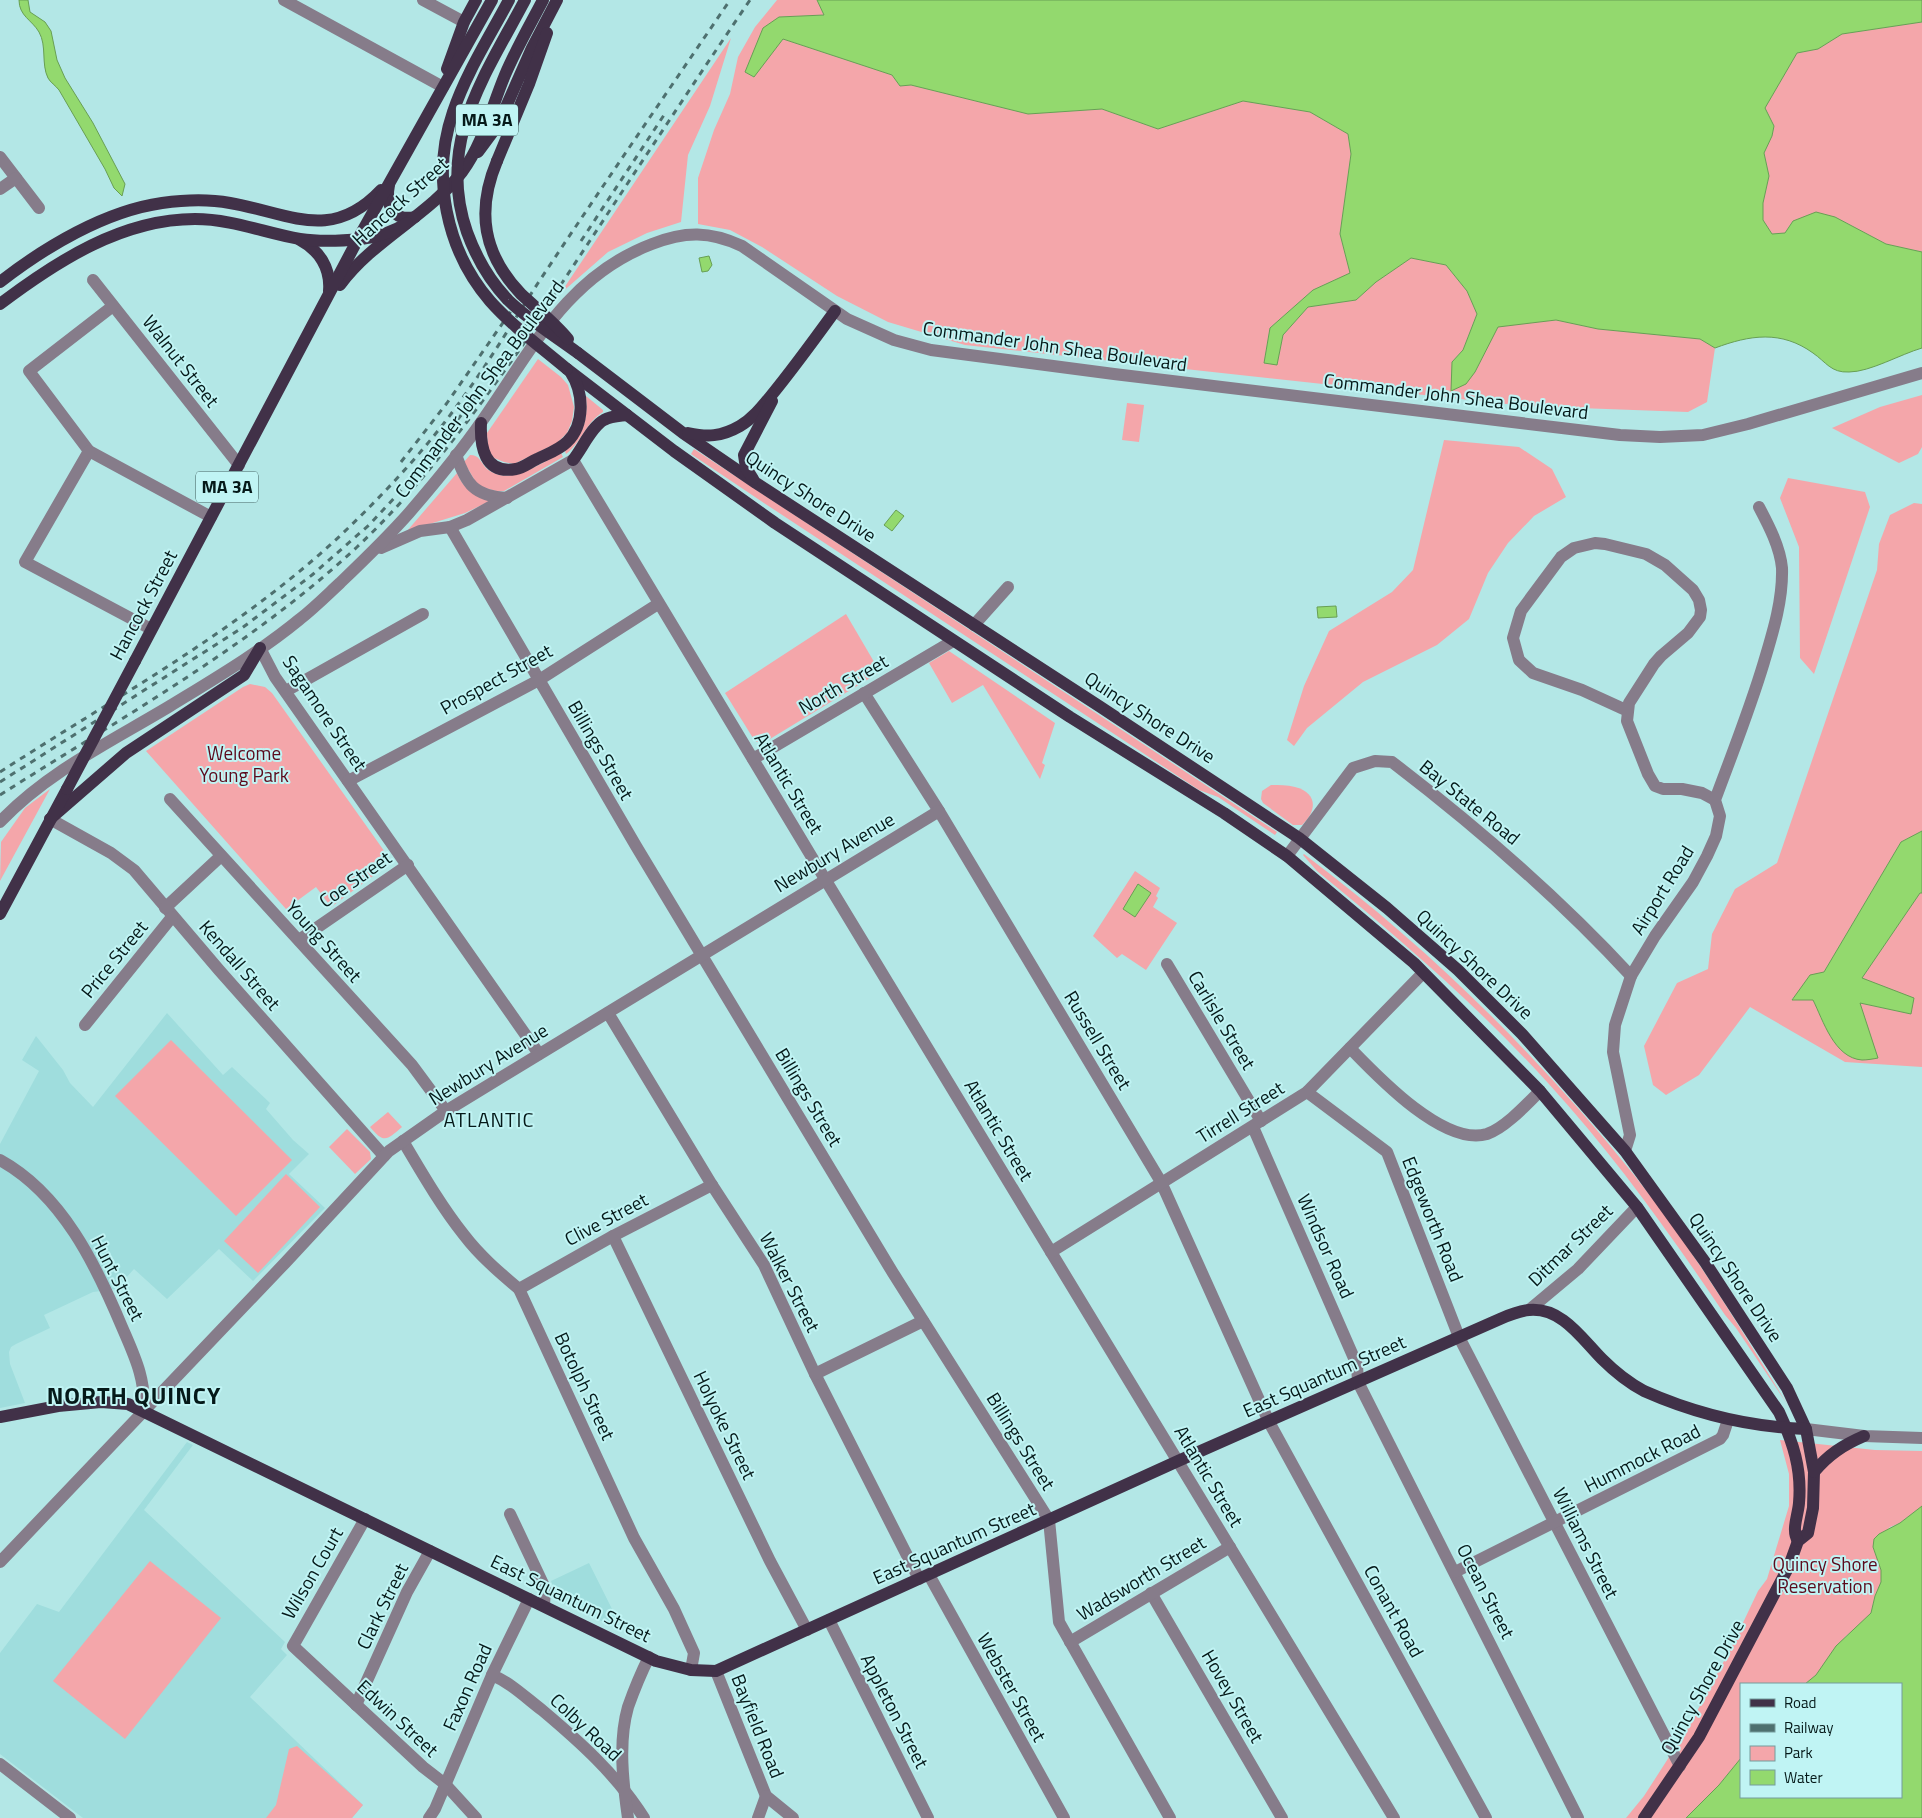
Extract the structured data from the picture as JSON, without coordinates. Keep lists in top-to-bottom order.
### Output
{
  "streets": {
    "main road": [
      "MA 3A",
      "Hancock Street",
      "Quincy Shore Drive",
      "East Squantum Street"
    ],
    "street": [
      "Commander John Shea Boulevard",
      "Walnut Street",
      "Prospect Street",
      "North Street",
      "Sagamore Street",
      "Billings Street",
      "Atlantic Street",
      "Bay State Road",
      "Newbury Avenue",
      "Coe Street",
      "Airport Road",
      "Young Street",
      "Price Street",
      "Kendall Street",
      "Carlisle Street",
      "Russell Street",
      "Tirrell Street",
      "Clive Street",
      "Edgeworth Road",
      "Ditmar Street",
      "Windsor Road",
      "Hunt Street",
      "Walker Street",
      "Botolph Street",
      "Holyoke Street",
      "Hummock Road",
      "Williams Street",
      "Wilson Court",
      "Wadsworth Street",
      "Ocean Street",
      "Clark Street",
      "Conant Road",
      "Faxon Road",
      "Webster Street",
      "Hovey Street",
      "Appleton Street",
      "Edwin Street",
      "Bayfield Road",
      "Colby Road"
    ]
  },
  "crossings": [
    ["Hancock Street", "Walnut Street"],
    ["Hancock Street", "Kendall Street"],
    ["Commander John Shea Boulevard", "Sagamore Street"],
    ["Quincy Shore Drive", "North Street"],
    ["Quincy Shore Drive", "Bay State Road"],
    ["Quincy Shore Drive", "Airport Road"],
    ["Quincy Shore Drive", "Tirrell Street"],
    ["Quincy Shore Drive", "Ditmar Street"],
    ["Quincy Shore Drive", "Williams Street"],
    ["Prospect Street", "Sagamore Street"],
    ["Prospect Street", "Billings Street"],
    ["Prospect Street", "Atlantic Street"],
    ["North Street", "Atlantic Street"],
    ["North Street", "Russell Street"],
    ["Sagamore Street", "Newbury Avenue"],
    ["Sagamore Street", "Coe Street"],
    ["Billings Street", "Newbury Avenue"],
    ["Billings Street", "East Squantum Street"],
    ["Billings Street", "Wadsworth Street"],
    ["Atlantic Street", "Newbury Avenue"],
    ["Atlantic Street", "Tirrell Street"],
    ["Atlantic Street", "East Squantum Street"],
    ["Atlantic Street", "Wadsworth Street"],
    ["Bay State Road", "Airport Road"],
    ["Newbury Avenue", "Young Street"],
    ["Newbury Avenue", "Kendall Street"],
    ["Newbury Avenue", "Russell Street"],
    ["Newbury Avenue", "Hunt Street"],
    ["Newbury Avenue", "Walker Street"],
    ["Newbury Avenue", "East Squantum Street"],
    ["Newbury Avenue", "Botolph Street"],
    ["Coe Street", "Young Street"],
    ["Price Street", "Kendall Street"],
    ["Carlisle Street", "Tirrell Street"],
    ["Carlisle Street", "Windsor Road"],
    ["Russell Street", "Tirrell Street"],
    ["Russell Street", "East Squantum Street"],
    ["Russell Street", "Conant Road"],
    ["Tirrell Street", "Edgeworth Road"],
    ["Tirrell Street", "Windsor Road"],
    ["Clive Street", "Walker Street"],
    ["Clive Street", "Botolph Street"],
    ["Clive Street", "Holyoke Street"],
    ["Edgeworth Road", "East Squantum Street"],
    ["Edgeworth Road", "Williams Street"],
    ["Ditmar Street", "East Squantum Street"],
    ["Windsor Road", "East Squantum Street"],
    ["Windsor Road", "Ocean Street"],
    ["Hunt Street", "East Squantum Street"],
    ["Walker Street", "East Squantum Street"],
    ["Walker Street", "Webster Street"],
    ["East Squantum Street", "Botolph Street"],
    ["East Squantum Street", "Holyoke Street"],
    ["East Squantum Street", "Williams Street"],
    ["East Squantum Street", "Wilson Court"],
    ["East Squantum Street", "Ocean Street"],
    ["East Squantum Street", "Clark Street"],
    ["East Squantum Street", "Conant Road"],
    ["East Squantum Street", "Faxon Road"],
    ["East Squantum Street", "Webster Street"],
    ["East Squantum Street", "Appleton Street"],
    ["East Squantum Street", "Bayfield Road"],
    ["Hummock Road", "Williams Street"],
    ["Hummock Road", "Ocean Street"],
    ["Wilson Court", "Edwin Street"],
    ["Wadsworth Street", "Hovey Street"],
    ["Clark Street", "Edwin Street"],
    ["Faxon Road", "Edwin Street"],
    ["Faxon Road", "Colby Road"]
  ],
  "districts": ["ATLANTIC", "NORTH QUINCY"],
  "parks": ["Welcome Young Park", "Quincy Shore Reservation"],
  "legend": [
    "Road",
    "Railway",
    "Park",
    "Water"
  ]
}
